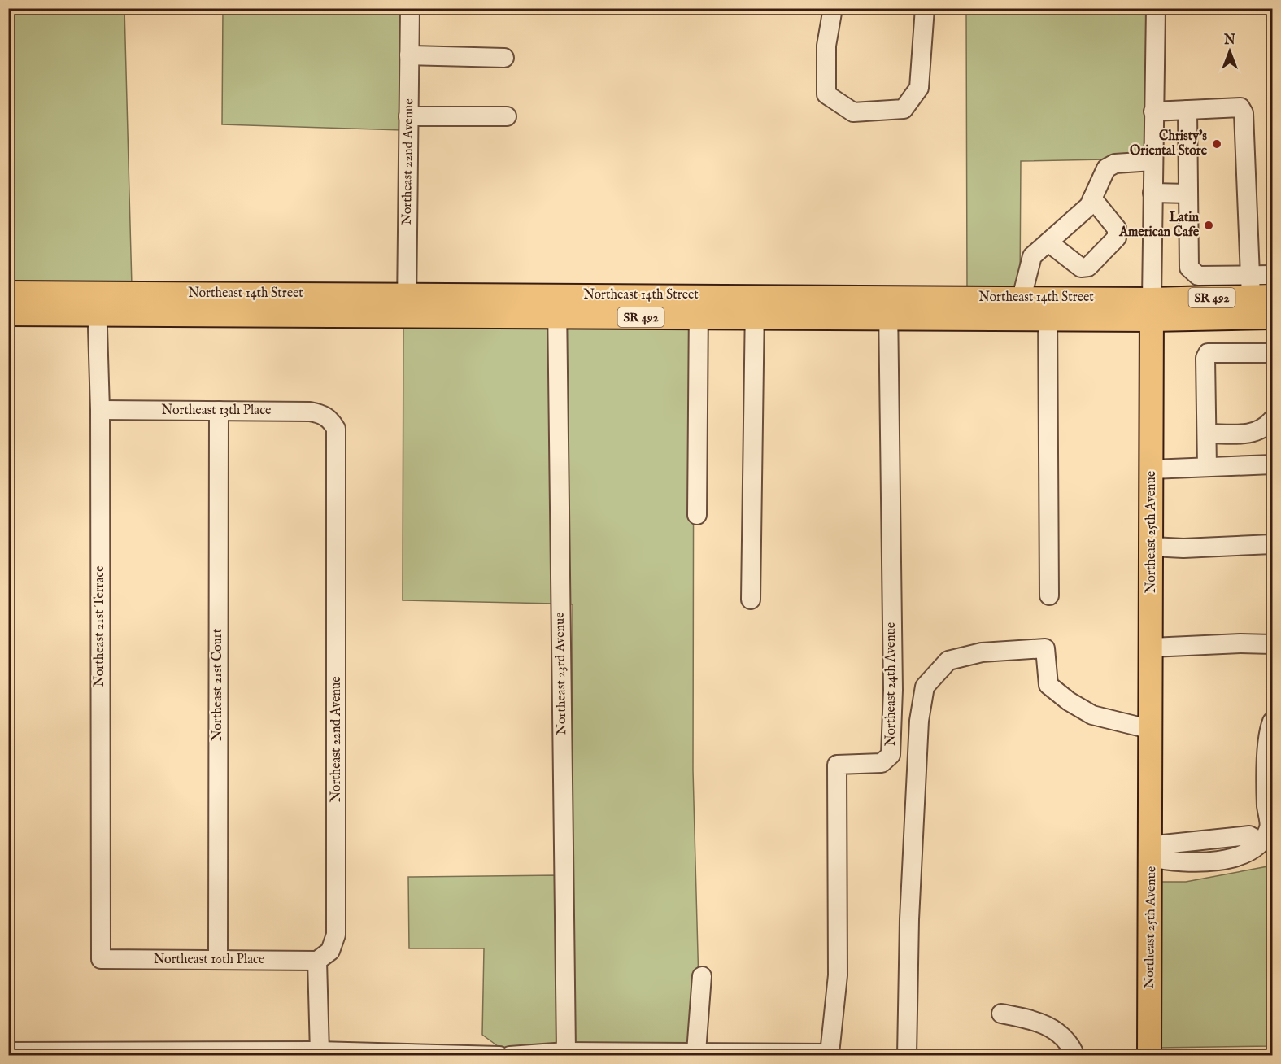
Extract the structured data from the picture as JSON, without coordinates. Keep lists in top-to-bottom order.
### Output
{
  "streets": {
    "main road": ["Northeast 14th Street", "SR 492", "Northeast 25th Avenue"],
    "street": [
      "Northeast 22nd Avenue",
      "Northeast 13th Place",
      "Northeast 21st Terrace",
      "Northeast 23rd Avenue",
      "Northeast 24th Avenue",
      "Northeast 21st Court",
      "Northeast 10th Place"
    ]
  },
  "crossings": [
    ["Northeast 22nd Avenue", "Northeast 14th Street"],
    ["Northeast 22nd Avenue", "Northeast 13th Place"],
    ["Northeast 22nd Avenue", "Northeast 10th Place"],
    ["Northeast 14th Street", "Northeast 25th Avenue"],
    ["Northeast 14th Street", "Northeast 21st Terrace"],
    ["Northeast 14th Street", "Northeast 23rd Avenue"],
    ["Northeast 14th Street", "Northeast 24th Avenue"],
    ["Northeast 13th Place", "Northeast 21st Terrace"],
    ["Northeast 13th Place", "Northeast 21st Court"],
    ["Northeast 21st Terrace", "Northeast 10th Place"],
    ["Northeast 21st Court", "Northeast 10th Place"]
  ],
  "places": ["Christy's Oriental Store", "Latin American Cafe"],
  "north": "top"
}
